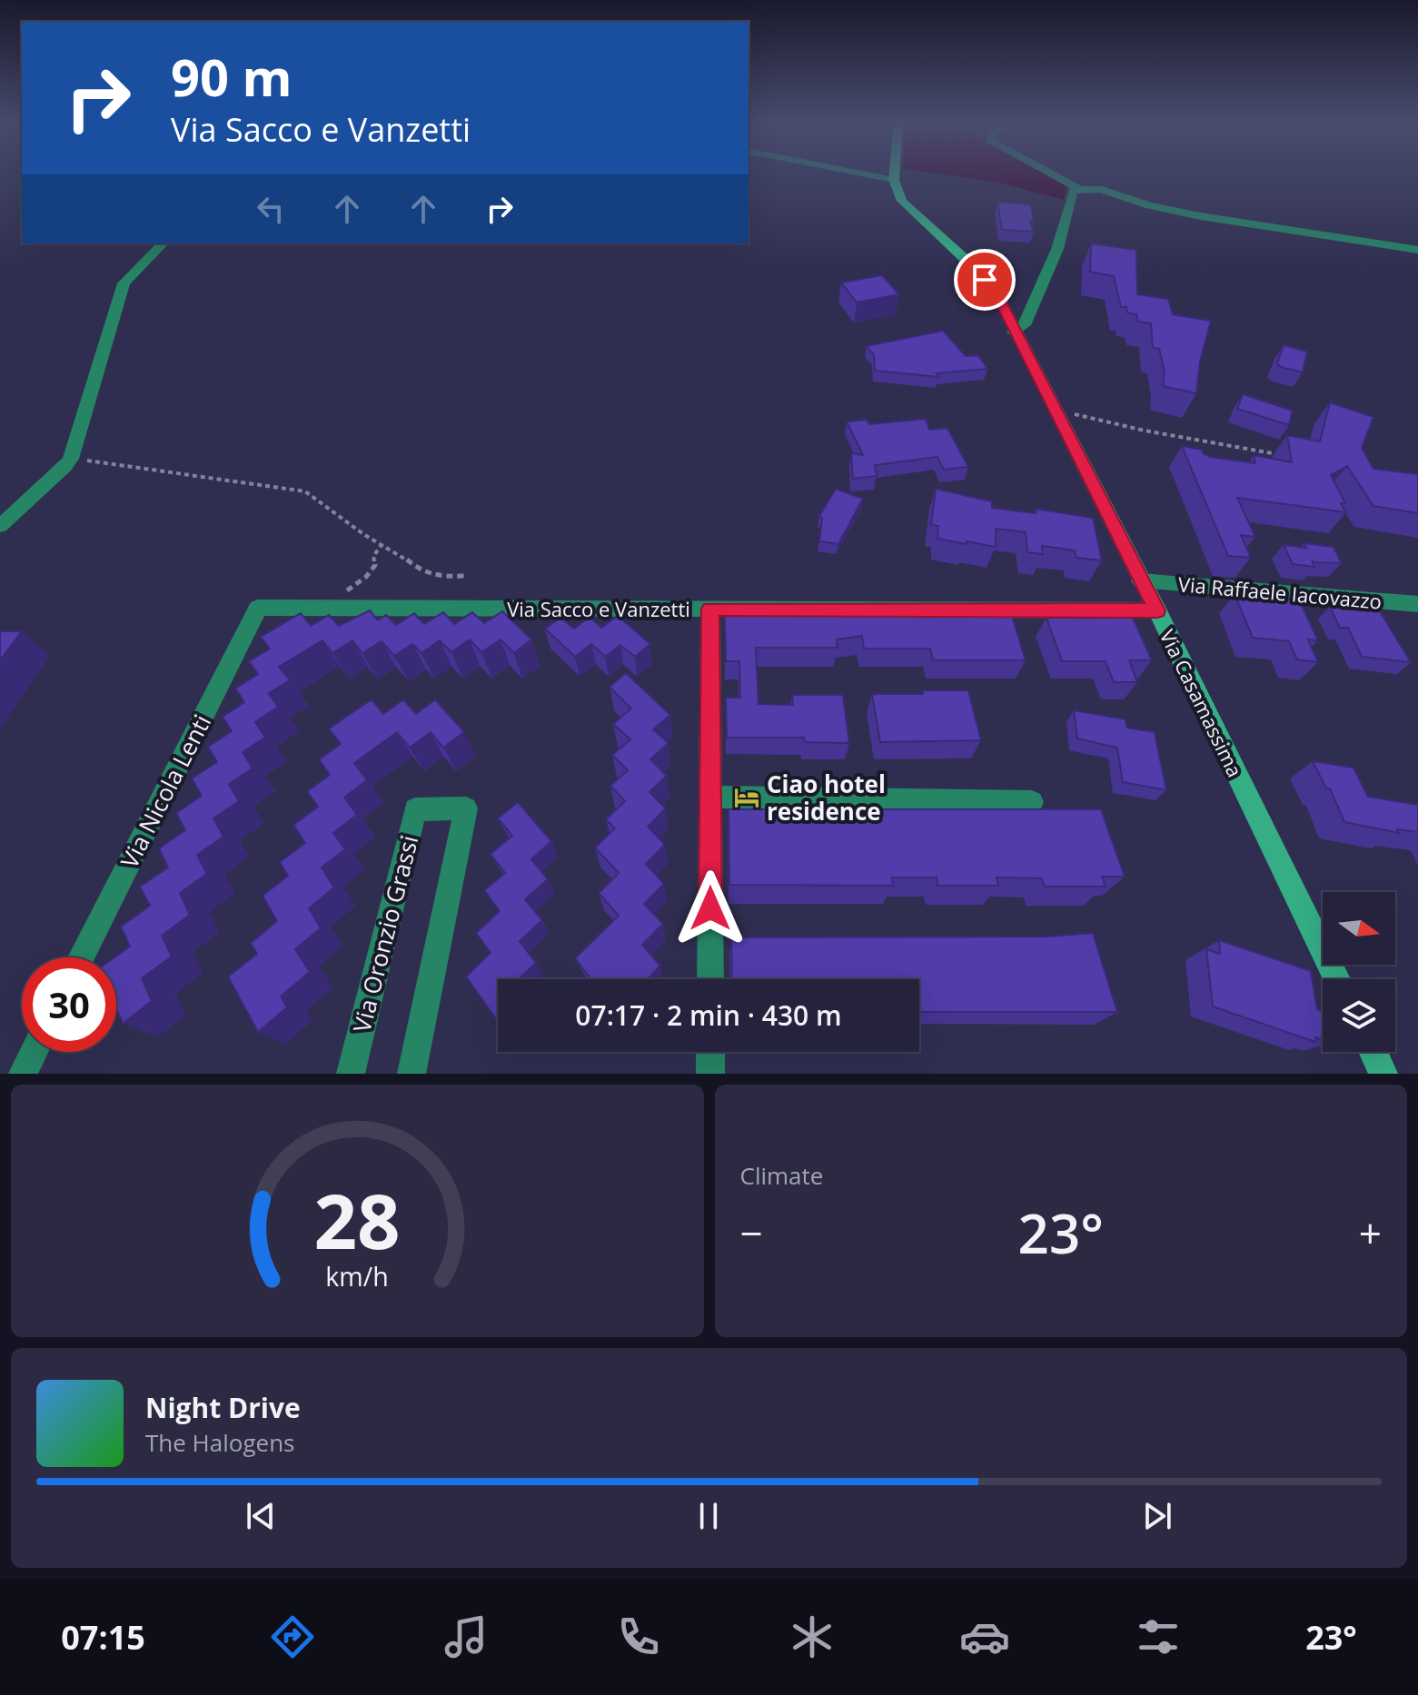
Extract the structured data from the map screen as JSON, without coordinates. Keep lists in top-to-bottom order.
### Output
{
  "streets": {
    "main road": ["Via Casamassima"],
    "street": [
      "Via Raffaele Iacovazzo",
      "Via Sacco e Vanzetti",
      "Via Nicola Lenti",
      "Via Oronzio Grassi"
    ]
  },
  "crossings": [
    ["Via Raffaele Iacovazzo", "Via Casamassima"],
    ["Via Sacco e Vanzetti", "Via Casamassima"],
    ["Via Sacco e Vanzetti", "Via Nicola Lenti"]
  ],
  "places": {
    "hotel": ["Ciao hotel residence"]
  },
  "north": "right",
  "page": {
    "turn": ["90 m", "Via Sacco e Vanzetti"],
    "limit": "30",
    "trip": "07:17 · 2 min · 430 m",
    "tile": "Climate",
    "heat": ["−", "23°", "+"],
    "song": ["Night Drive", "The Halogens"],
    "tabs": ["07:15", "23°"],
    "gauge": ["28", "km/h"]
  }
}
